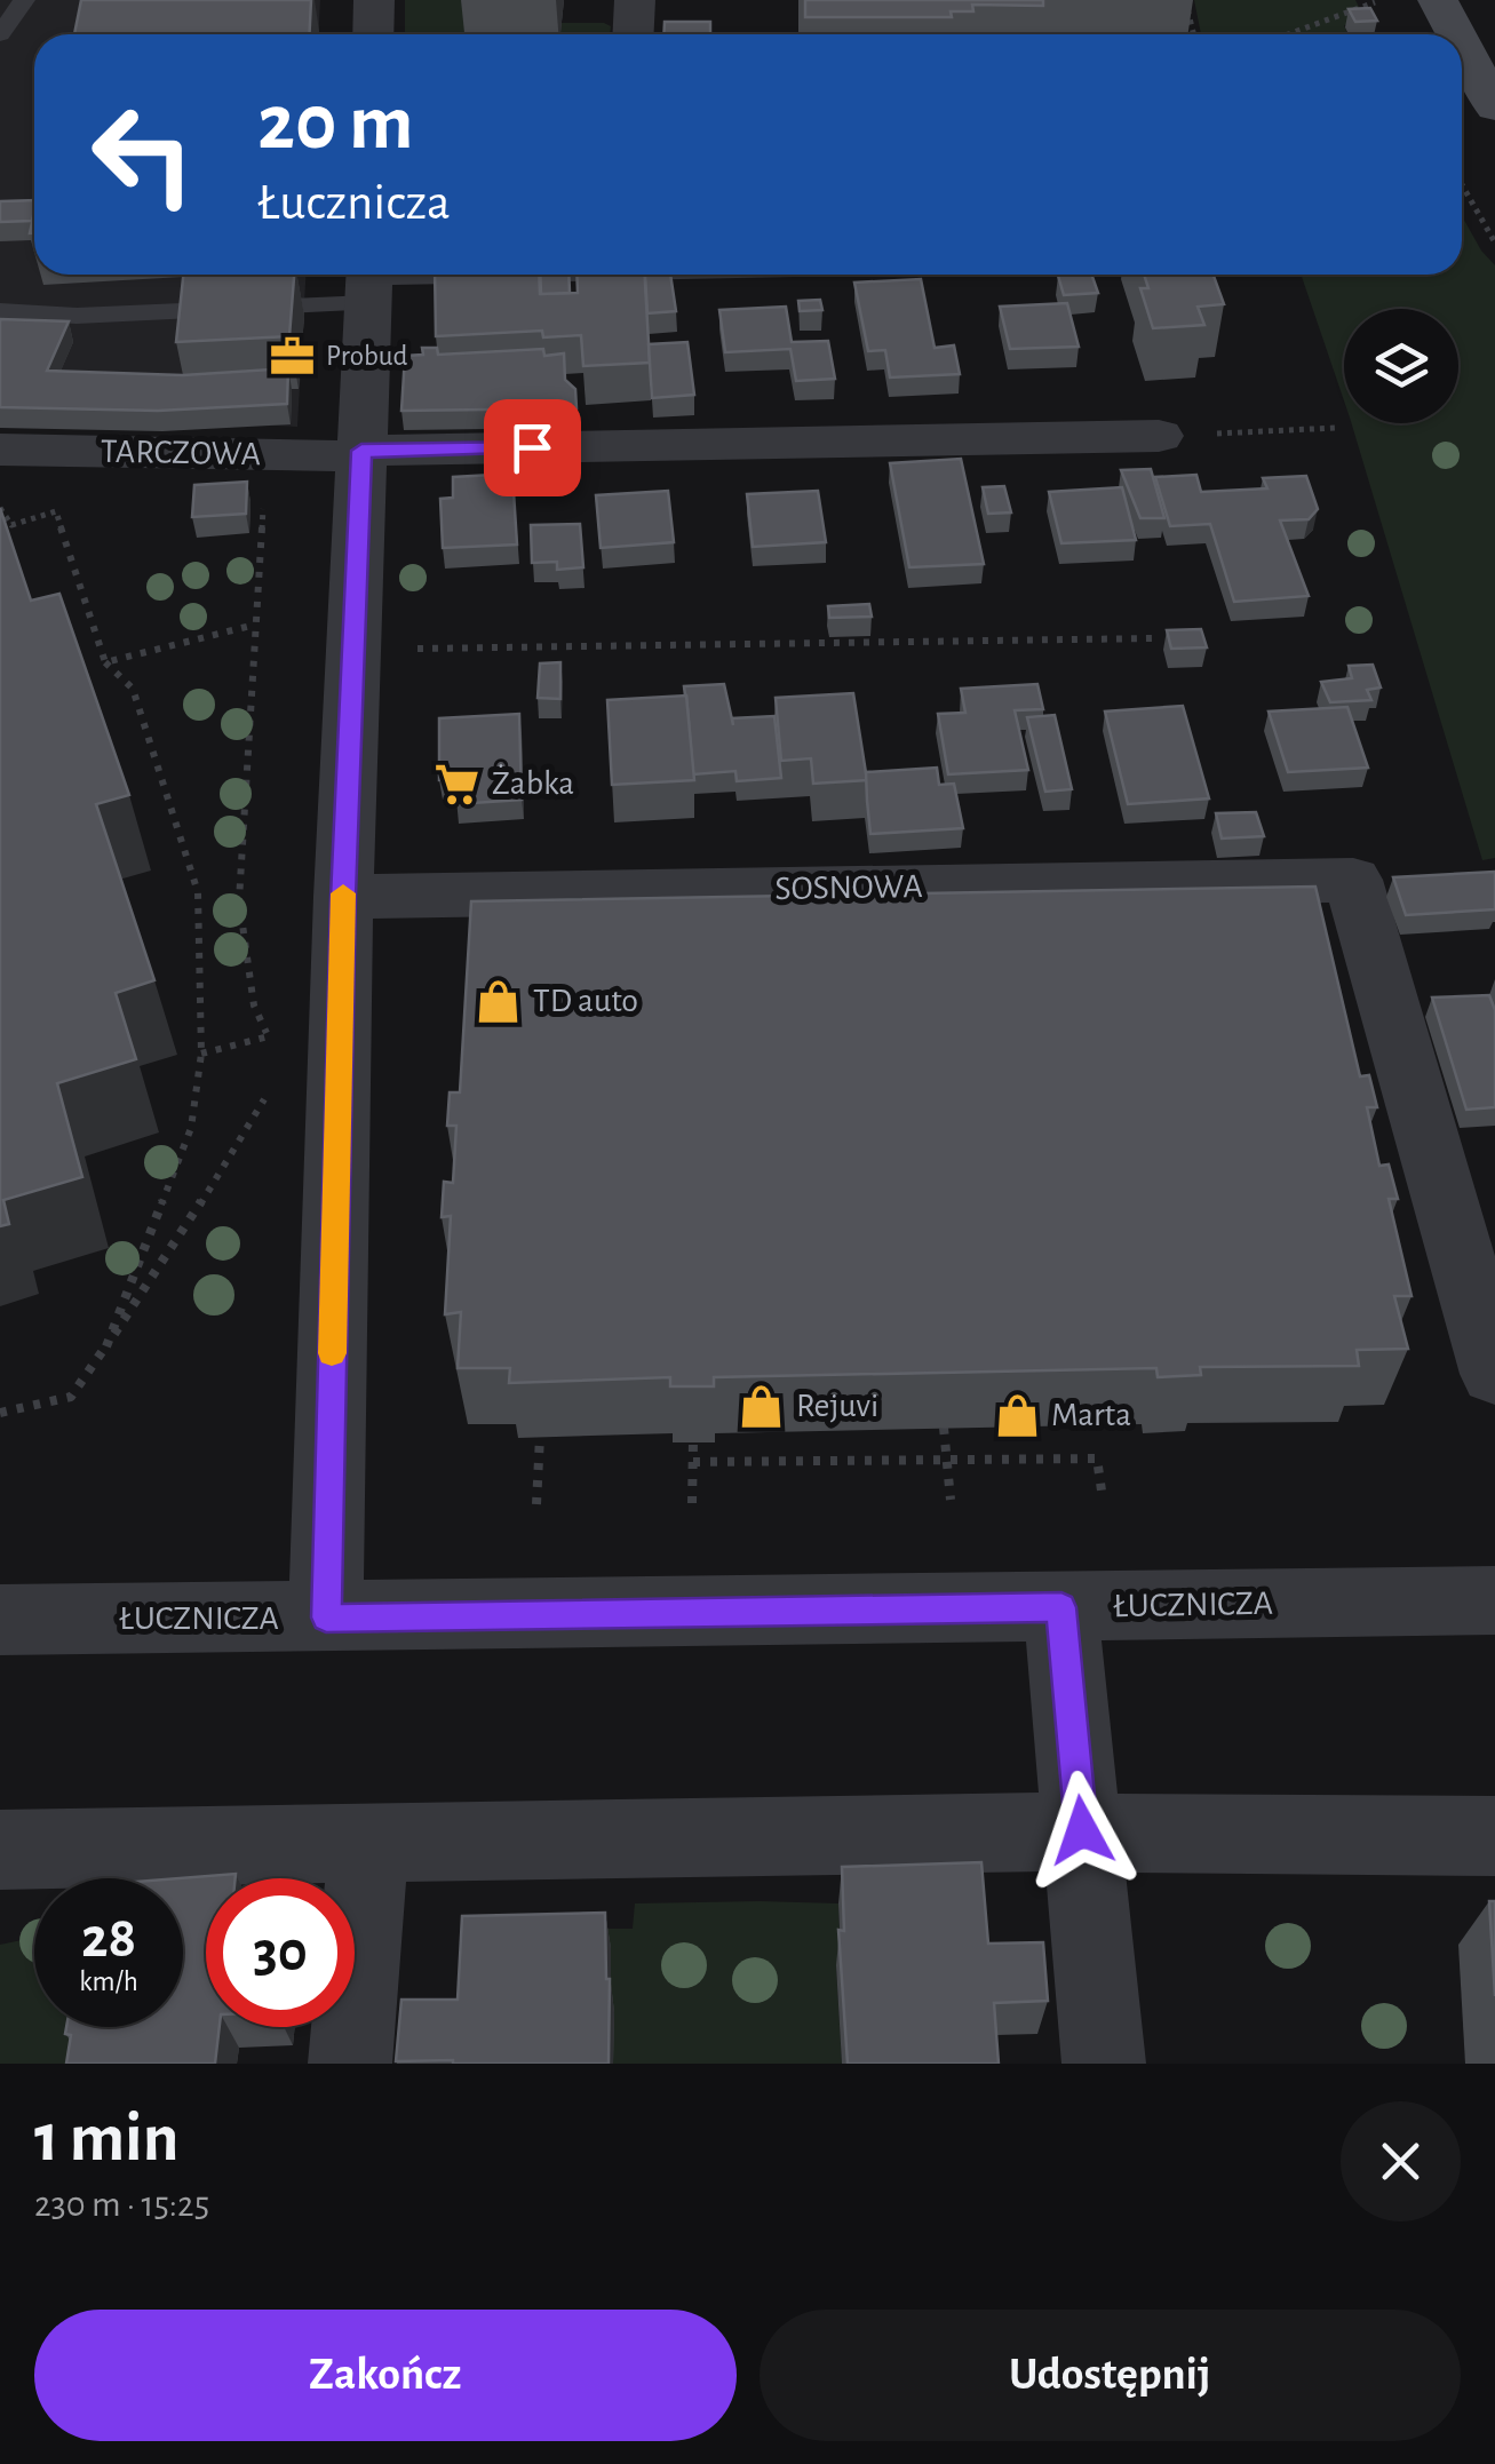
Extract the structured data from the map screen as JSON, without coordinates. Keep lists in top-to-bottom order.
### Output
{
  "streets": {
    "street": ["TARCZOWA", "SOSNOWA", "ŁUCZNICZA"]
  },
  "places": {
    "office": ["Probud"],
    "supermarket": ["Żabka"],
    "shop": ["TD auto", "Rejuvi", "Marta"]
  },
  "page": {
    "turn": ["20 m", "Łucznicza"],
    "speed": "28 km/h",
    "limit": "30",
    "heading": ["1 min", "230 m · 15:25"],
    "buttons": ["Zakończ", "Udostępnij"]
  }
}
